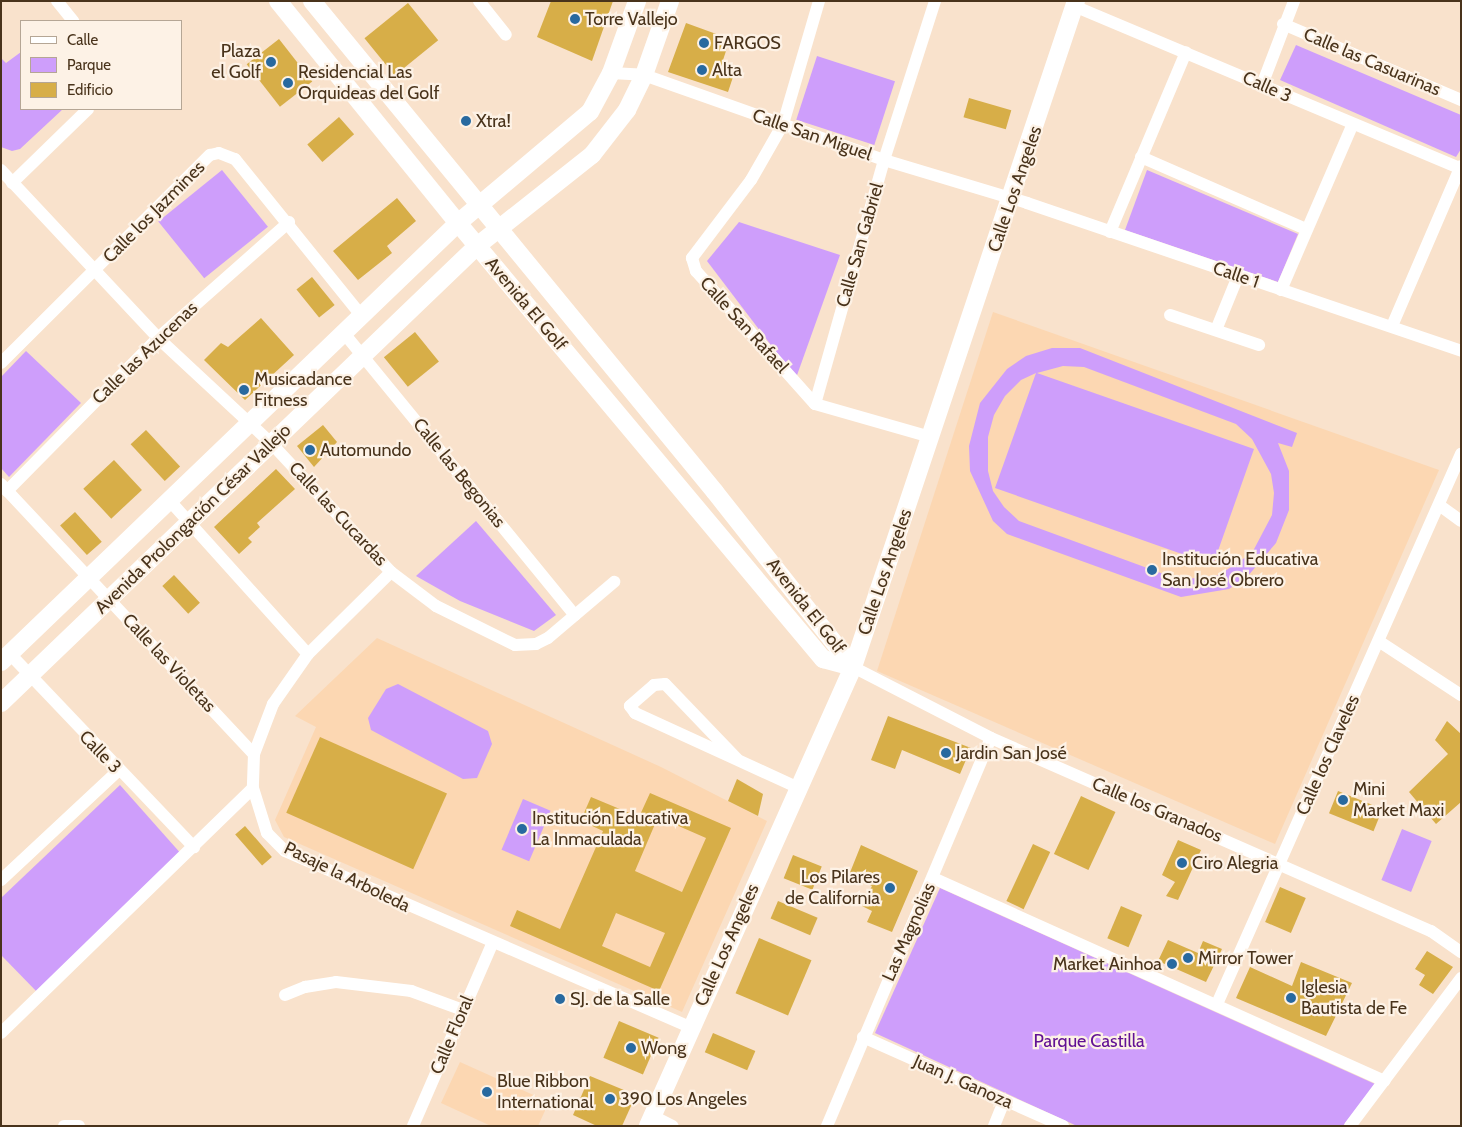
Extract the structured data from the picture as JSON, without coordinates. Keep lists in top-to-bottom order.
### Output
{
  "streets": {
    "main road": ["Calle Los Angeles", "Avenida El Golf", "Avenida Prolongación César Vallejo"],
    "street": [
      "Calle las Casuarinas",
      "Calle 3",
      "Calle San Miguel",
      "Calle los Jazmines",
      "Calle San Gabriel",
      "Calle 1",
      "Calle San Rafael",
      "Calle las Azucenas",
      "Calle las Begonias",
      "Calle las Cucardas",
      "Calle las Violetas",
      "Calle los Claveles",
      "Calle los Granados",
      "Pasaje la Arboleda",
      "Las Magnolias",
      "Calle Floral",
      "Juan J. Ganoza"
    ]
  },
  "crossings": [
    ["Calle 3", "Calle Los Angeles"],
    ["Calle 3", "Avenida Prolongación César Vallejo"],
    ["Calle San Miguel", "Calle Los Angeles"],
    ["Calle San Miguel", "Calle San Gabriel"],
    ["Calle San Miguel", "Calle 1"],
    ["Calle San Miguel", "Calle San Rafael"],
    ["Calle San Miguel", "Avenida Prolongación César Vallejo"],
    ["Calle Los Angeles", "Calle 1"],
    ["Calle Los Angeles", "Avenida El Golf"],
    ["Calle Los Angeles", "Calle los Granados"],
    ["Calle Los Angeles", "Pasaje la Arboleda"],
    ["Calle los Jazmines", "Calle las Azucenas"],
    ["Calle los Jazmines", "Calle las Cucardas"],
    ["Calle los Jazmines", "Avenida Prolongación César Vallejo"],
    ["Calle San Gabriel", "Calle San Rafael"],
    ["Avenida El Golf", "Avenida Prolongación César Vallejo"],
    ["Avenida El Golf", "Calle los Granados"],
    ["Calle las Azucenas", "Calle las Cucardas"],
    ["Calle las Azucenas", "Calle las Violetas"],
    ["Calle las Begonias", "Calle las Cucardas"],
    ["Calle las Begonias", "Avenida Prolongación César Vallejo"],
    ["Calle las Cucardas", "Avenida Prolongación César Vallejo"],
    ["Calle las Cucardas", "Pasaje la Arboleda"],
    ["Avenida Prolongación César Vallejo", "Calle las Violetas"],
    ["Calle las Violetas", "Pasaje la Arboleda"],
    ["Calle los Claveles", "Calle los Granados"],
    ["Calle los Granados", "Las Magnolias"],
    ["Pasaje la Arboleda", "Calle Floral"],
    ["Las Magnolias", "Juan J. Ganoza"]
  ],
  "parks": ["Parque Castilla"],
  "places": [
    "Torre Vallejo",
    "FARGOS",
    "Plaza el Golf",
    "Alta",
    "Residencial Las Orquideas del Golf",
    "Xtra!",
    "Musicadance Fitness",
    "Automundo",
    "Institución Educativa San José Obrero",
    "Jardin San José",
    "Mini Market Maxi",
    "Institución Educativa La Inmaculada",
    "Ciro Alegria",
    "Los Pilares de California",
    "Mirror Tower",
    "Market Ainhoa",
    "Iglesia Bautista de Fe",
    "SJ. de la Salle",
    "Wong",
    "Blue Ribbon International",
    "390 Los Angeles"
  ],
  "legend": ["Calle", "Parque", "Edificio"]
}
